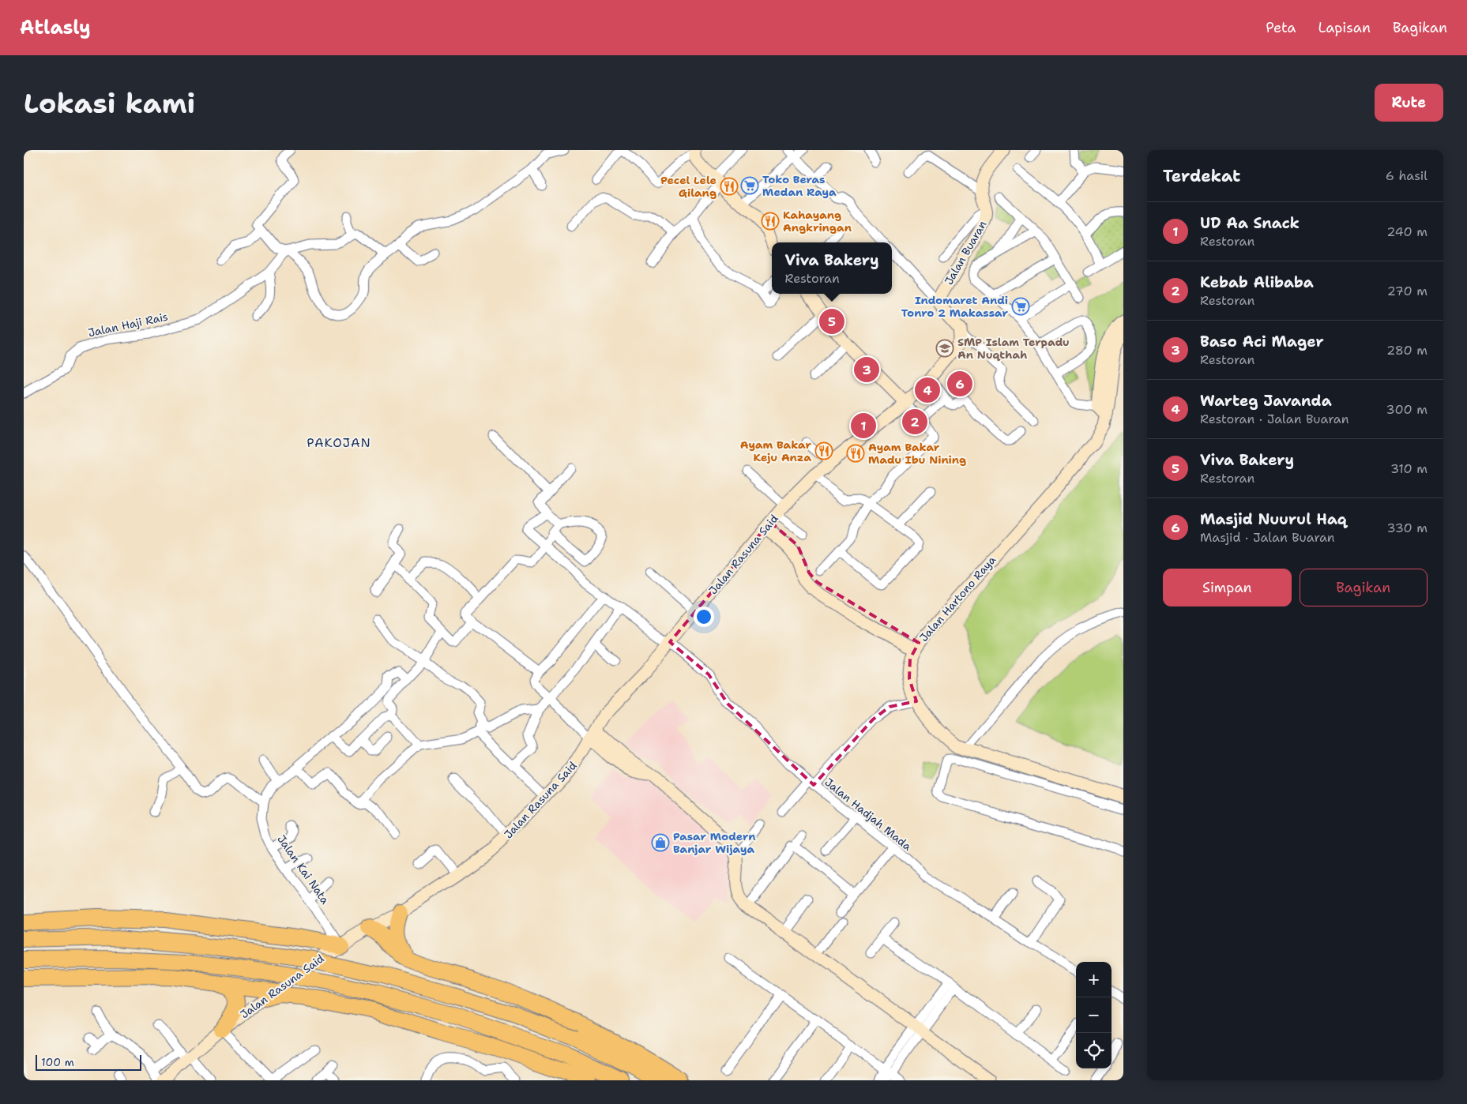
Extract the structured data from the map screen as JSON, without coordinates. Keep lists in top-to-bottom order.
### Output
{
  "streets": {
    "street": [
      "Jalan Buaran",
      "Jalan Haji Rais",
      "Jalan Rasuna Said",
      "Jalan Hartono Raya",
      "Jalan Hadjah Mada",
      "Jalan Kai Nata"
    ]
  },
  "crossings": [
    ["Jalan Rasuna Said", "Jalan Hadjah Mada"],
    ["Jalan Rasuna Said", "Jalan Kai Nata"]
  ],
  "districts": ["PAKOJAN"],
  "places": {
    "supermarket": ["Toko Beras Medan Raya", "Indomaret Andi Tonro 2 Makassar"],
    "restaurant": [
      "Pecel Lele Gilang",
      "Kahayang Angkringan",
      "Ayam Bakar Keju Anza",
      "Ayam Bakar Madu Ibu Nining"
    ],
    "school or university": ["SMP Islam Terpadu An Nuqthah"],
    "shop": ["Pasar Modern Banjar Wijaya"]
  },
  "scale_bar": "100 m",
  "page": {
    "header": "Atlasly",
    "nav": ["Peta", "Lapisan", "Bagikan"],
    "buttons": [
      "Rute",
      ["Simpan", "Bagikan"]
    ],
    "title": "Lokasi kami",
    "heading": ["Terdekat", "6 hasil"],
    "list": [
      {
        "mark": "1",
        "name": "UD Aa Snack",
        "note": "Restoran",
        "value": "240 m"
      },
      {
        "mark": "2",
        "name": "Kebab Alibaba",
        "note": "Restoran",
        "value": "270 m"
      },
      {
        "mark": "3",
        "name": "Baso Aci Mager",
        "note": "Restoran",
        "value": "280 m"
      },
      {
        "mark": "4",
        "name": "Warteg Javanda",
        "note": "Restoran · Jalan Buaran",
        "value": "300 m"
      },
      {
        "mark": "5",
        "name": "Viva Bakery",
        "note": "Restoran",
        "value": "310 m"
      },
      {
        "mark": "6",
        "name": "Masjid Nuurul Haq",
        "note": "Masjid · Jalan Buaran",
        "value": "330 m"
      }
    ],
    "popup": ["Viva Bakery", "Restoran"],
    "pins": [
      "5",
      "3",
      "6",
      "4",
      "2",
      "1"
    ],
    "map_buttons": ["+", "−"],
    "scale": "100 m"
  }
}
